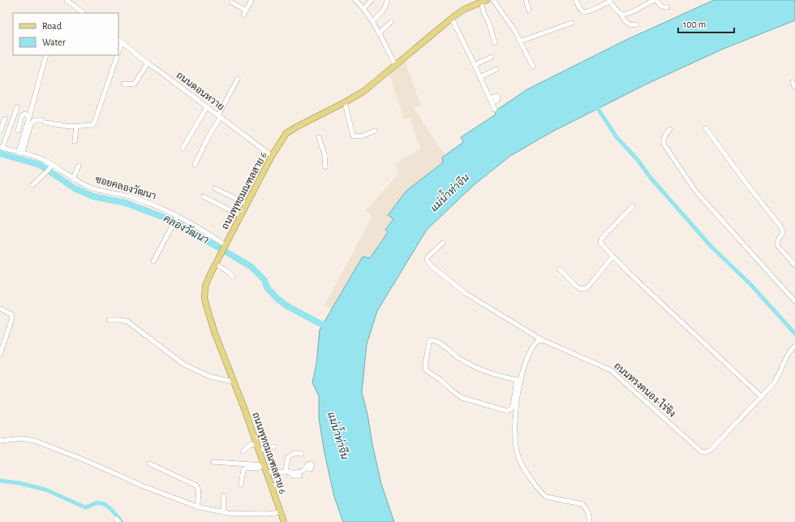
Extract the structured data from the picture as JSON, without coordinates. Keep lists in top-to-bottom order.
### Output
{
  "streets": {
    "main road": ["ถนนพุทธมณฑลสาย 6"],
    "street": ["ถนนดอนหวาย", "ซอยคลองวัฒนา", "ถนนทรงคนอง-ไร่ขิง"]
  },
  "crossings": [
    ["ถนนดอนหวาย", "ถนนพุทธมณฑลสาย 6"],
    ["ซอยคลองวัฒนา", "ถนนพุทธมณฑลสาย 6"]
  ],
  "water": ["แม่น้ำท่าจีน", "คลองวัฒนา"],
  "legend": ["Road", "Water"],
  "scale_bar": "100 m"
}
